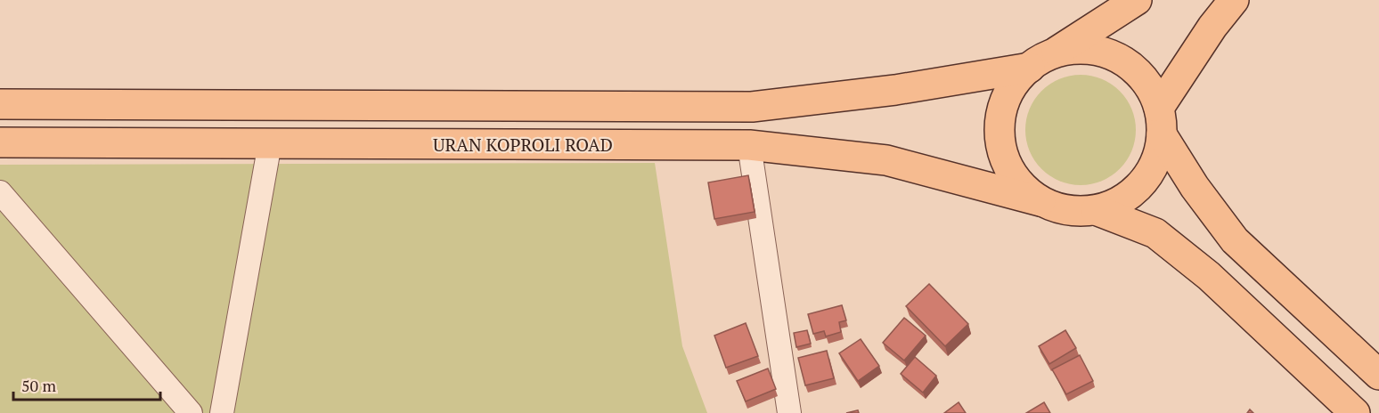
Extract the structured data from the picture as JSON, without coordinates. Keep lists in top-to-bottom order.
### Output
{
  "streets": {
    "main road": ["URAN KOPROLI ROAD"]
  },
  "scale_bar": "50 m"
}
